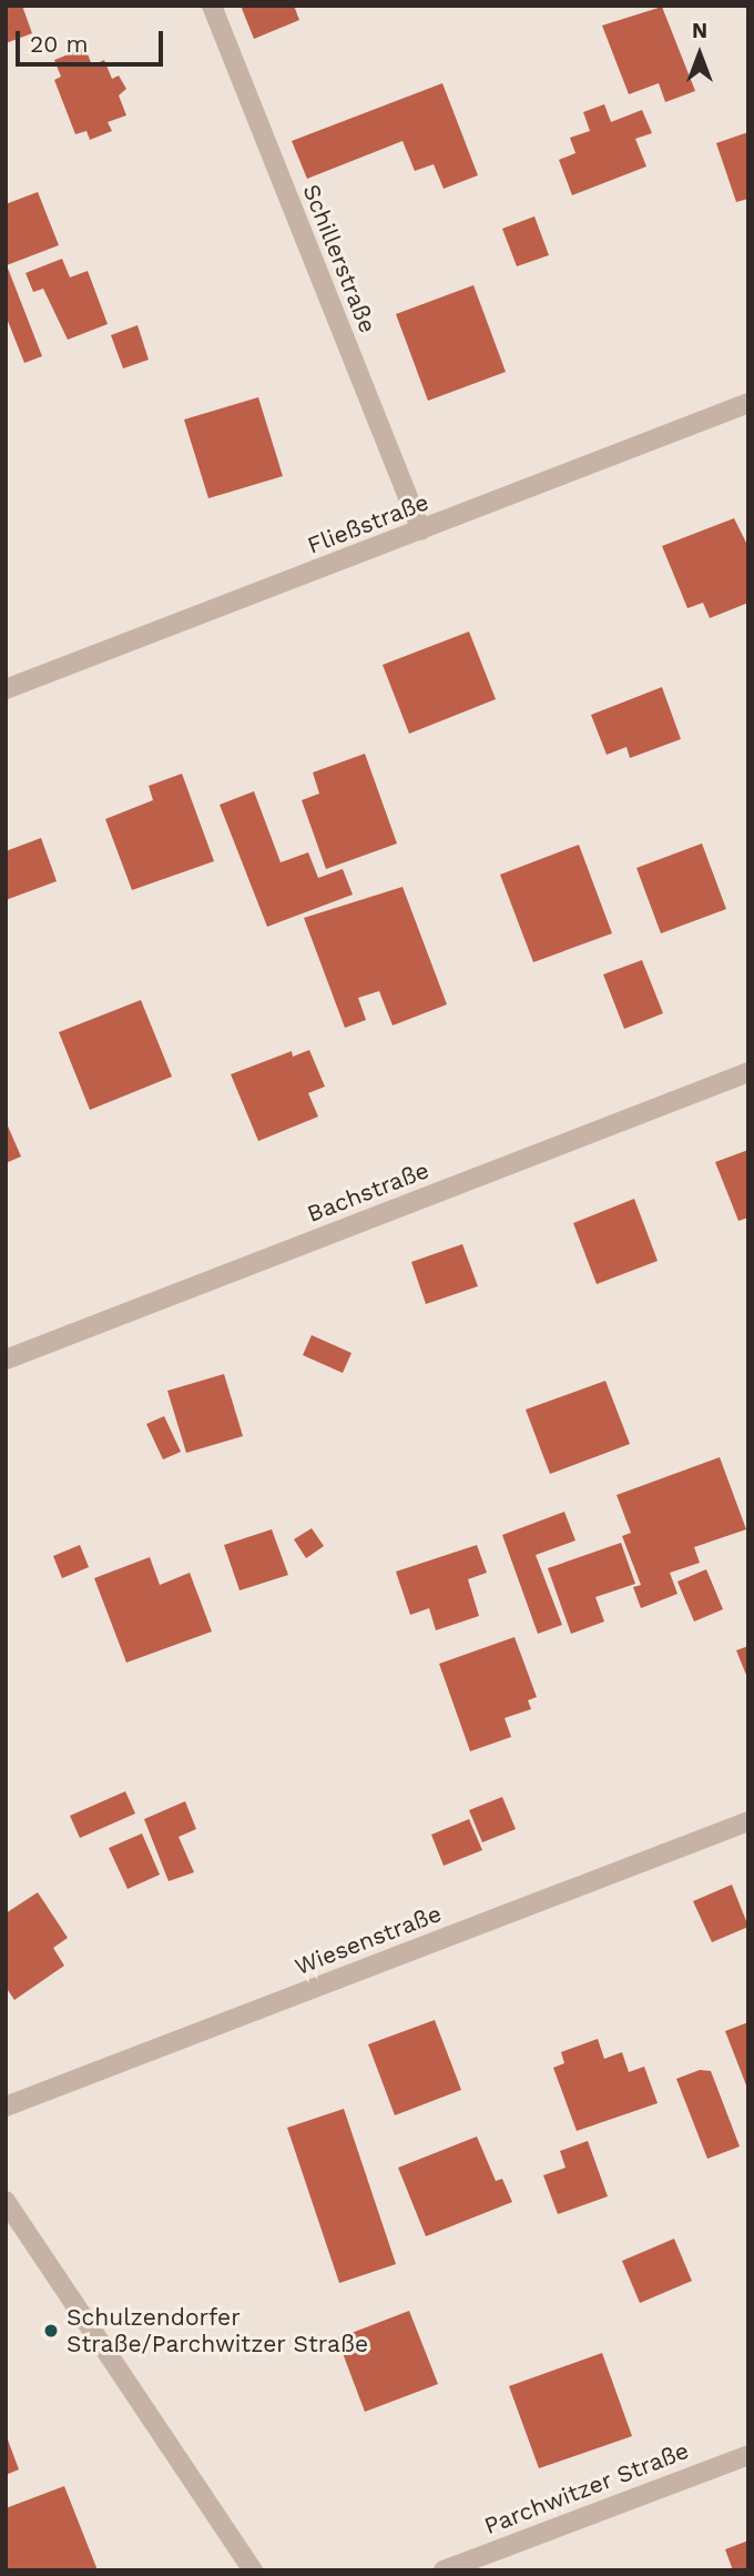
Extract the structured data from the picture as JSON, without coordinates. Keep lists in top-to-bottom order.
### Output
{
  "streets": {
    "street": [
      "Schillerstraße",
      "Fließstraße",
      "Bachstraße",
      "Wiesenstraße",
      "Parchwitzer Straße"
    ]
  },
  "crossings": [
    ["Schillerstraße", "Fließstraße"]
  ],
  "places": ["Schulzendorfer Straße/Parchwitzer Straße"],
  "scale_bar": "20 m",
  "north": "top"
}
